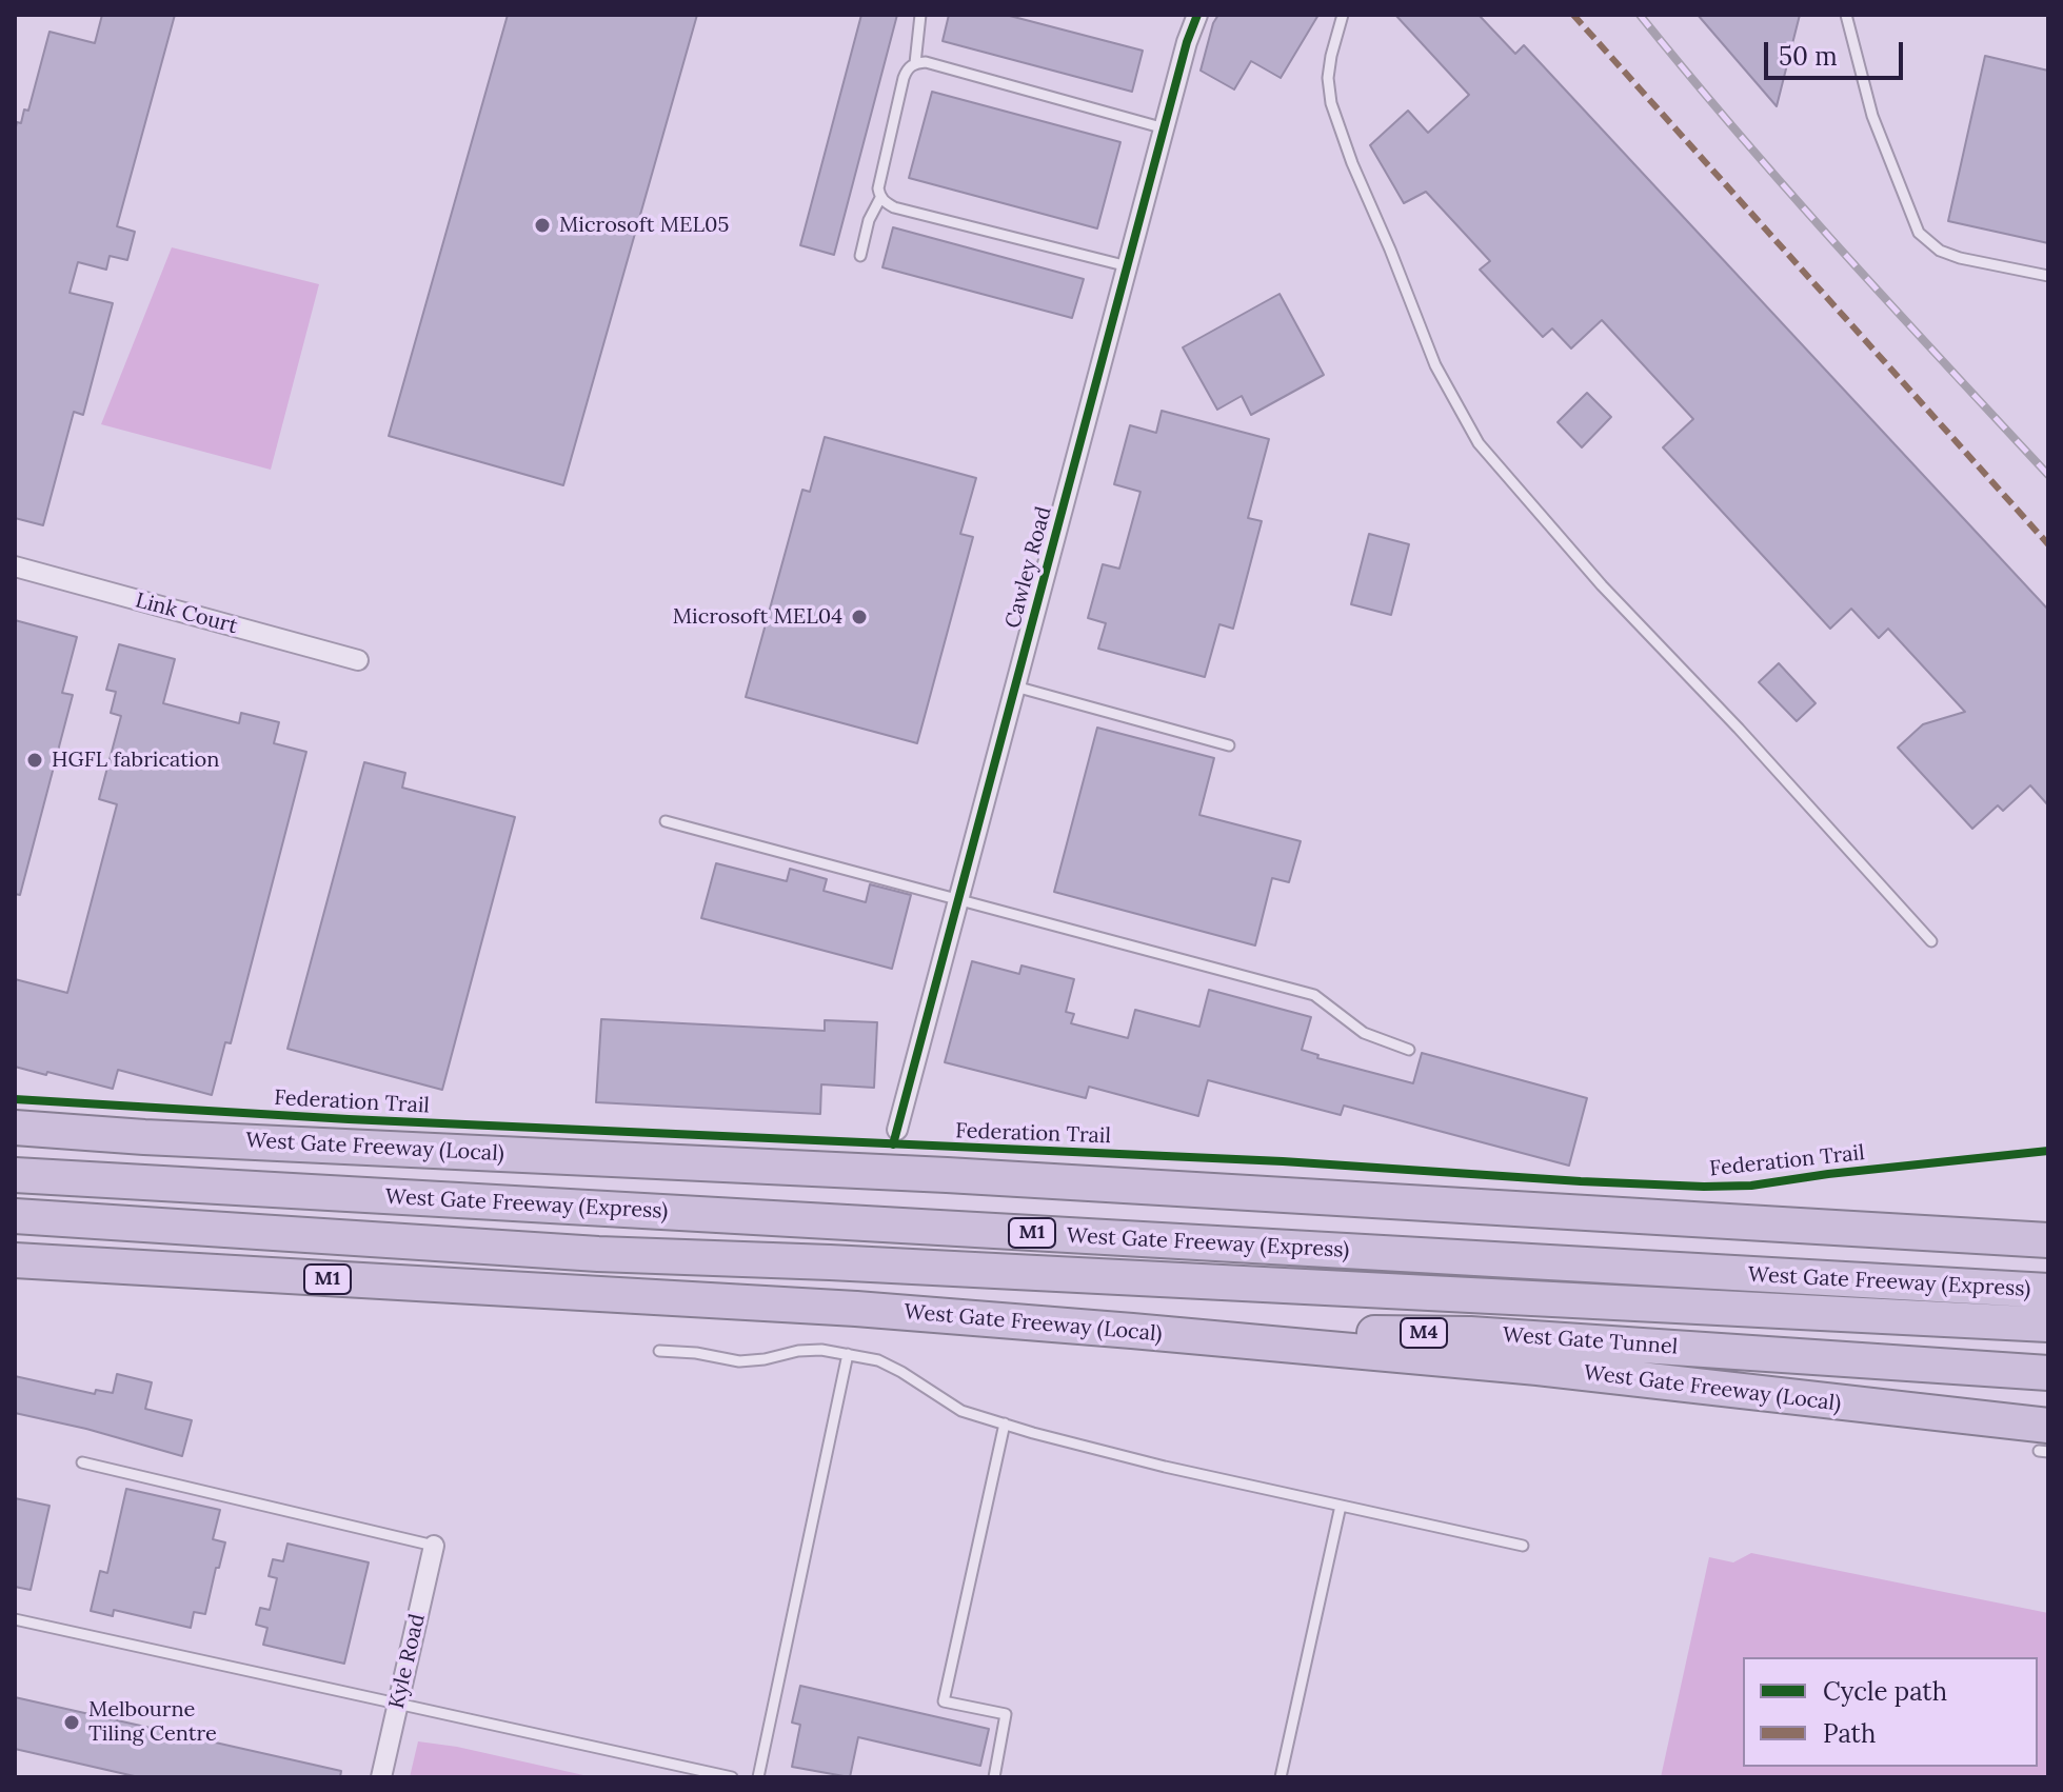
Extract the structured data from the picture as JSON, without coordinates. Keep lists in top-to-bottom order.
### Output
{
  "streets": {
    "highway": [
      "West Gate Freeway (Local)",
      "West Gate Freeway (Express)",
      "M1",
      "M4",
      "West Gate Tunnel"
    ],
    "street": ["Cawley Road", "Link Court", "Kyle Road"],
    "cycle path": ["Federation Trail"]
  },
  "crossings": [
    ["West Gate Freeway (Local)", "West Gate Tunnel"]
  ],
  "places": [
    "Microsoft MEL05",
    "Microsoft MEL04",
    "HGFL fabrication",
    "Melbourne Tiling Centre"
  ],
  "legend": ["Cycle path", "Path"],
  "scale_bar": "50 m"
}
